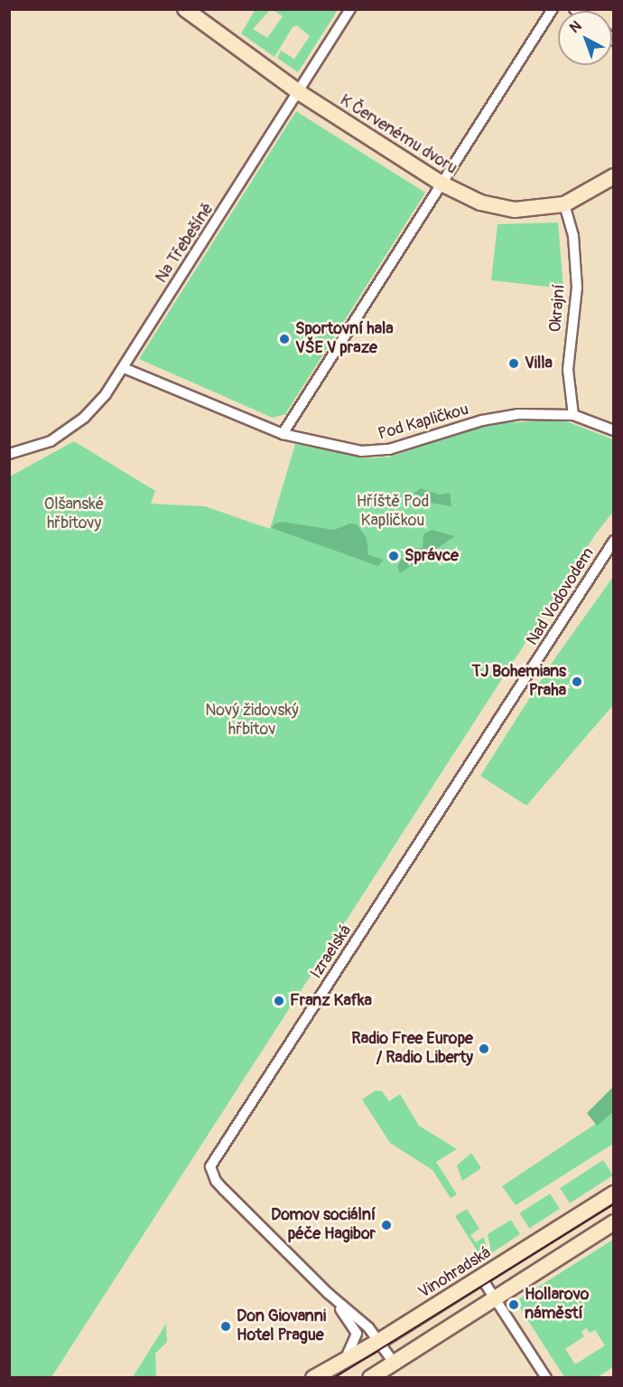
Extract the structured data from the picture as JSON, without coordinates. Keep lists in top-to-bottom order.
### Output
{
  "streets": {
    "main road": ["K Červenému dvoru", "Vinohradská"],
    "street": [
      "Na Třebešíně",
      "Okrajní",
      "Pod Kapličkou",
      "Nad Vodovodem",
      "Izraelská"
    ]
  },
  "crossings": [
    ["K Červenému dvoru", "Na Třebešíně"],
    ["K Červenému dvoru", "Okrajní"],
    ["Na Třebešíně", "Pod Kapličkou"],
    ["Okrajní", "Pod Kapličkou"],
    ["Nad Vodovodem", "Izraelská"]
  ],
  "parks": ["Hříště Pod Kapličkou", "Olšanské hřbitovy", "Nový židovský hřbitov"],
  "places": [
    "Sportovní hala VŠE V praze",
    "Villa",
    "Správce",
    "TJ Bohemians Praha",
    "Franz Kafka",
    "Radio Free Europe / Radio Liberty",
    "Domov sociální péče Hagibor",
    "Hollarovo náměstí",
    "Don Giovanni Hotel Prague"
  ],
  "north": "top left"
}
